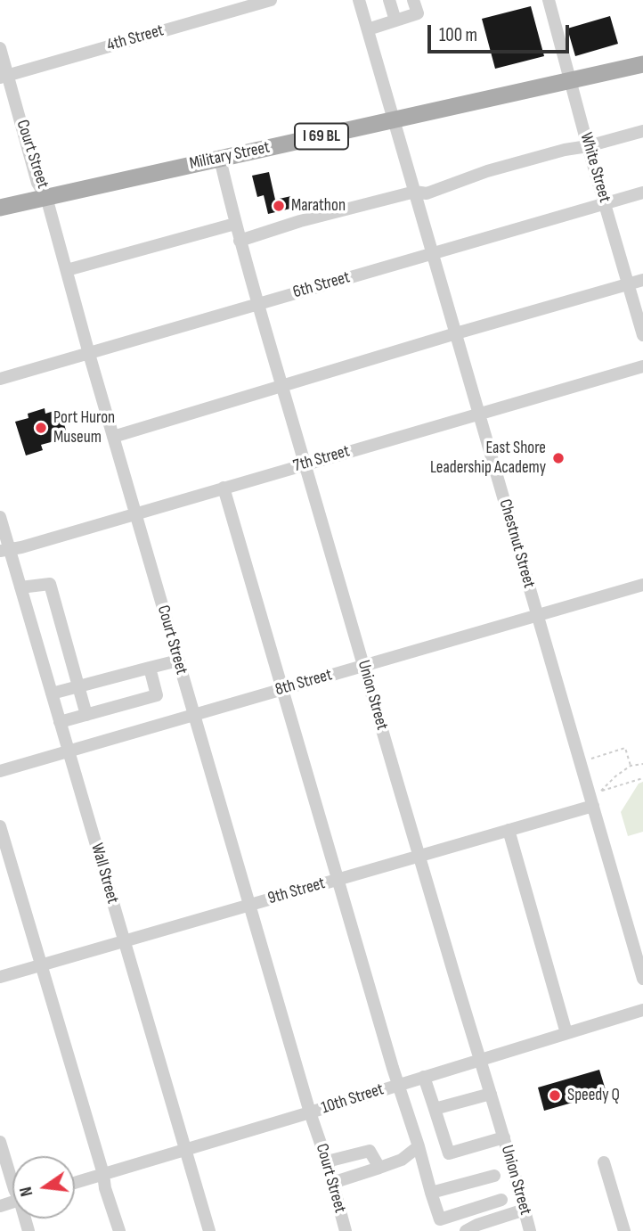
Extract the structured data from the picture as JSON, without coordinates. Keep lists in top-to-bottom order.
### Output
{
  "streets": {
    "main road": ["I 69 BL", "Military Street"],
    "street": [
      "4th Street",
      "Court Street",
      "White Street",
      "6th Street",
      "7th Street",
      "Chestnut Street",
      "8th Street",
      "Union Street",
      "Wall Street",
      "9th Street",
      "10th Street"
    ]
  },
  "crossings": [
    ["4th Street", "Court Street"],
    ["Court Street", "Military Street"],
    ["Court Street", "6th Street"],
    ["Court Street", "7th Street"],
    ["Court Street", "8th Street"],
    ["Court Street", "9th Street"],
    ["Court Street", "10th Street"],
    ["Military Street", "White Street"],
    ["Military Street", "Chestnut Street"],
    ["Military Street", "Union Street"],
    ["White Street", "6th Street"],
    ["6th Street", "Chestnut Street"],
    ["6th Street", "Union Street"],
    ["7th Street", "Chestnut Street"],
    ["7th Street", "Union Street"],
    ["7th Street", "Wall Street"],
    ["Chestnut Street", "8th Street"],
    ["Chestnut Street", "9th Street"],
    ["8th Street", "Union Street"],
    ["8th Street", "Wall Street"],
    ["Union Street", "9th Street"],
    ["Union Street", "10th Street"],
    ["Wall Street", "9th Street"],
    ["Wall Street", "10th Street"]
  ],
  "places": [
    "Marathon",
    "Port Huron Museum",
    "East Shore Leadership Academy",
    "Speedy Q"
  ],
  "scale_bar": "100 m",
  "north": "left"
}
